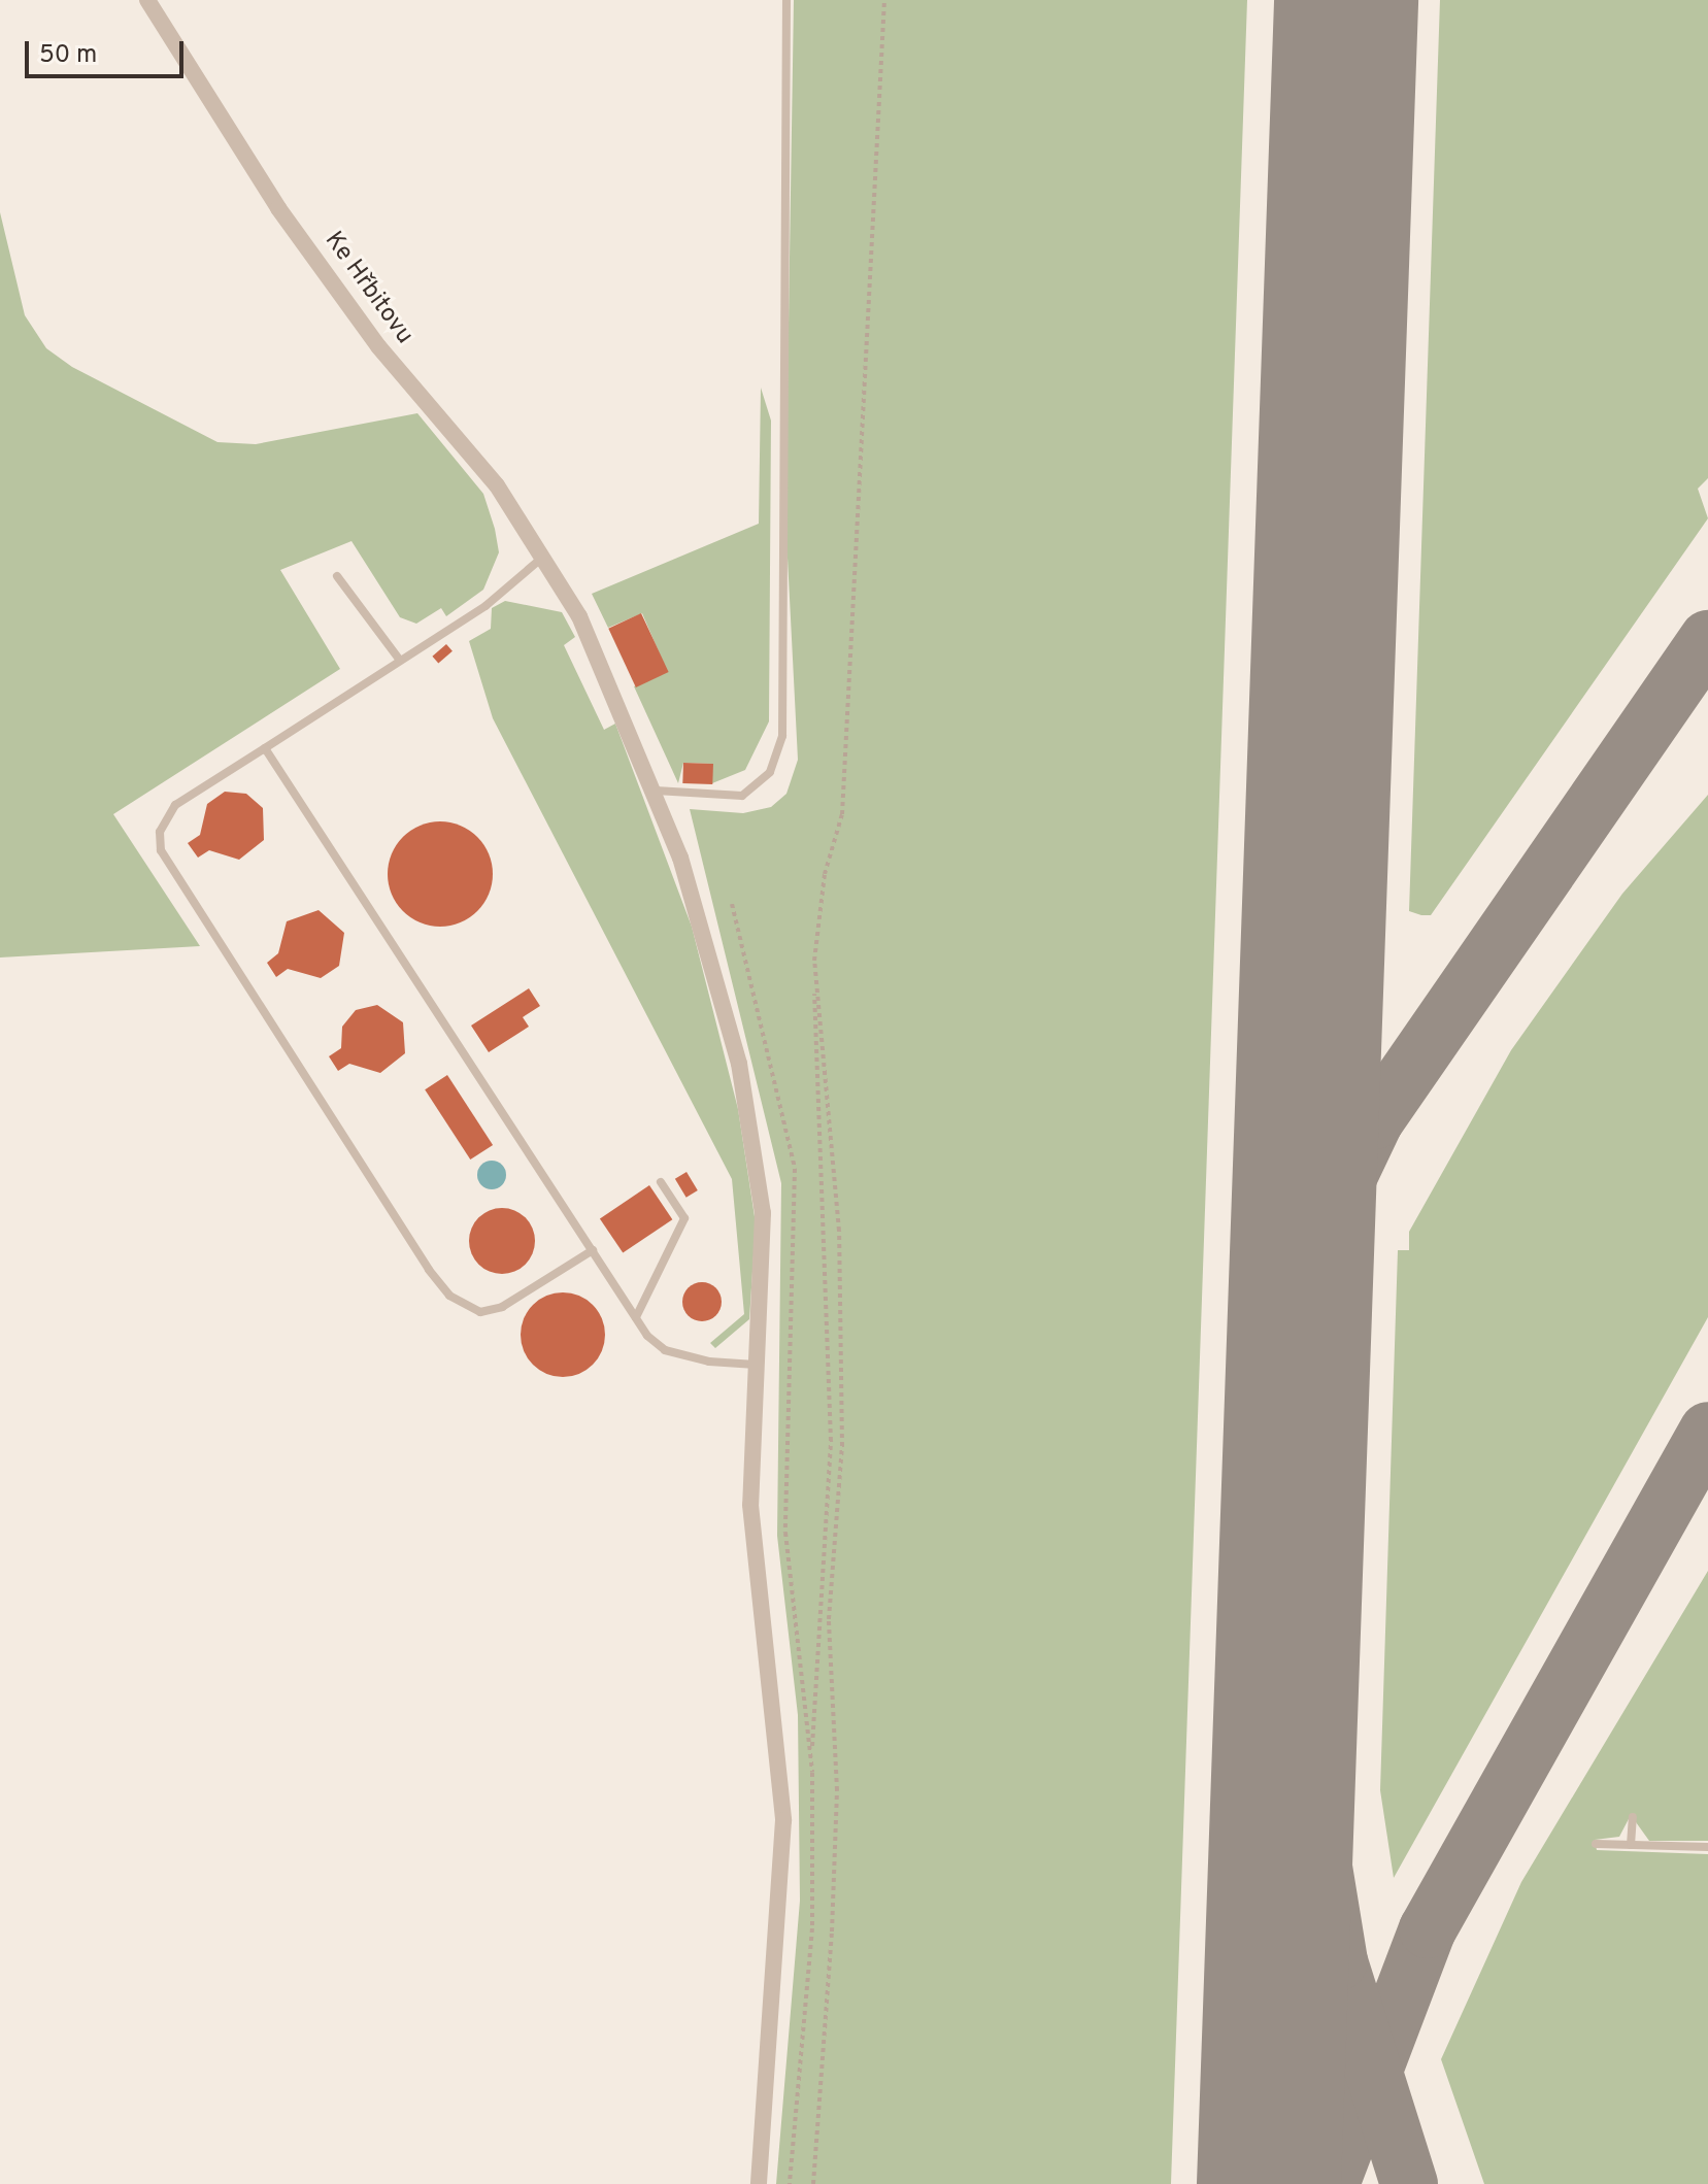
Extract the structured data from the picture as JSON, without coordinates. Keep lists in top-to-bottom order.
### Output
{
  "streets": {
    "street": ["Ke Hřbitovu"]
  },
  "scale_bar": "50 m"
}
